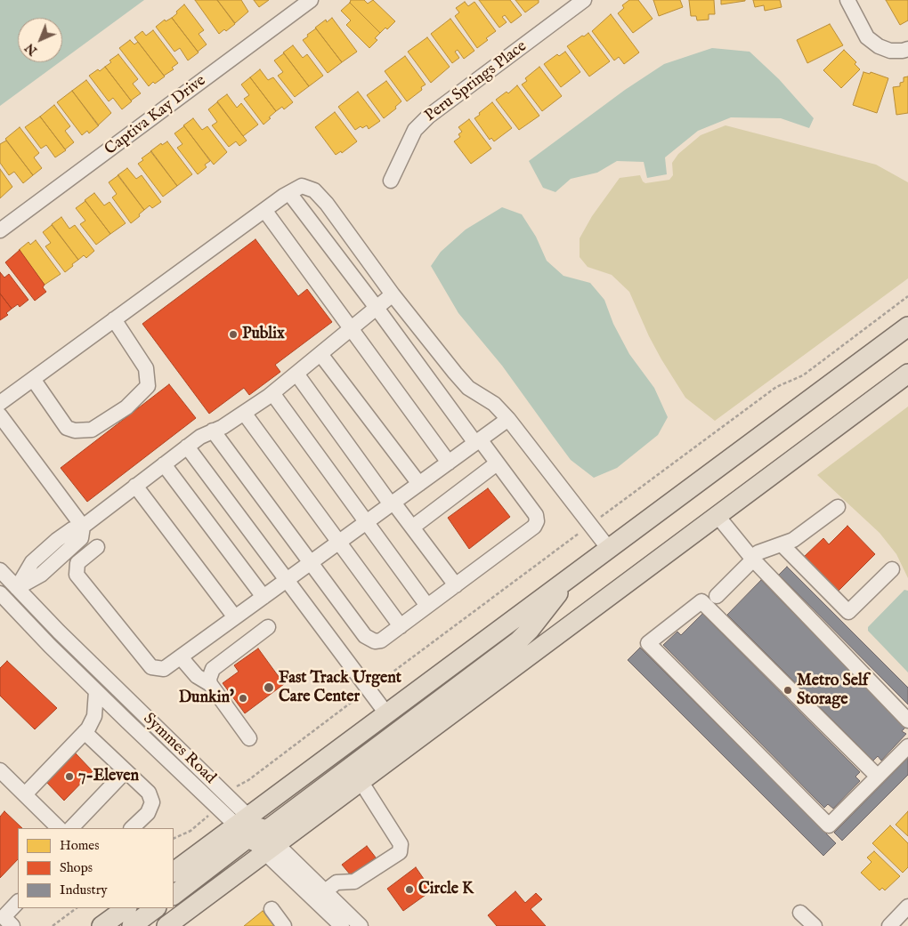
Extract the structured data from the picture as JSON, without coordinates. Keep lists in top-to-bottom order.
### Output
{
  "streets": {
    "street": ["Peru Springs Place", "Captiva Kay Drive", "Symmes Road"]
  },
  "places": [
    "Publix",
    "Fast Track Urgent Care Center",
    "Metro Self Storage",
    "Dunkin'",
    "7-Eleven",
    "Circle K"
  ],
  "legend": ["Homes", "Shops", "Industry"],
  "north": "bottom left"
}
